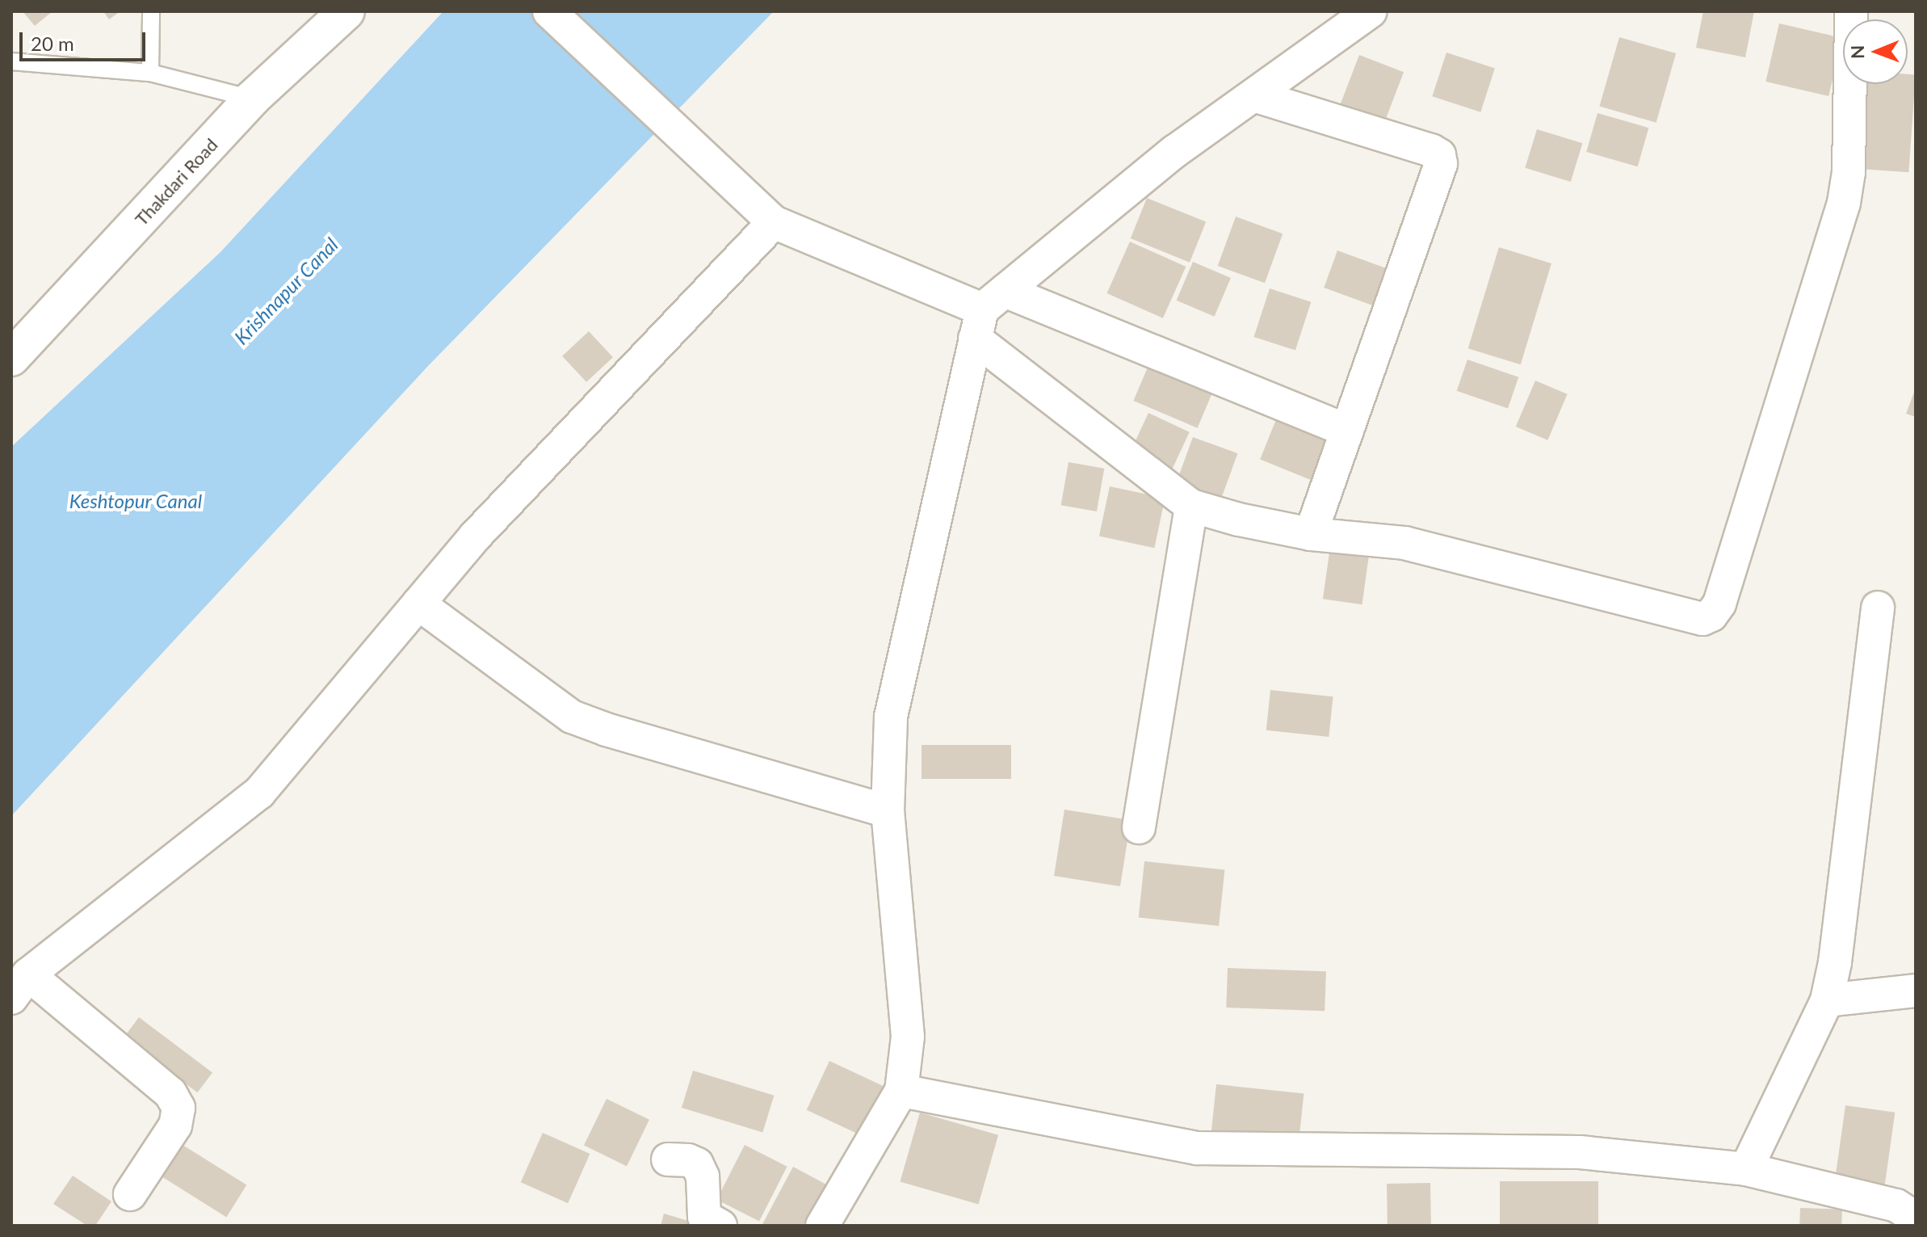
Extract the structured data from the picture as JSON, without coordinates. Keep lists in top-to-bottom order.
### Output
{
  "streets": {
    "street": ["Thakdari Road"]
  },
  "water": ["Krishnapur Canal", "Keshtopur Canal"],
  "scale_bar": "20 m",
  "north": "left"
}
